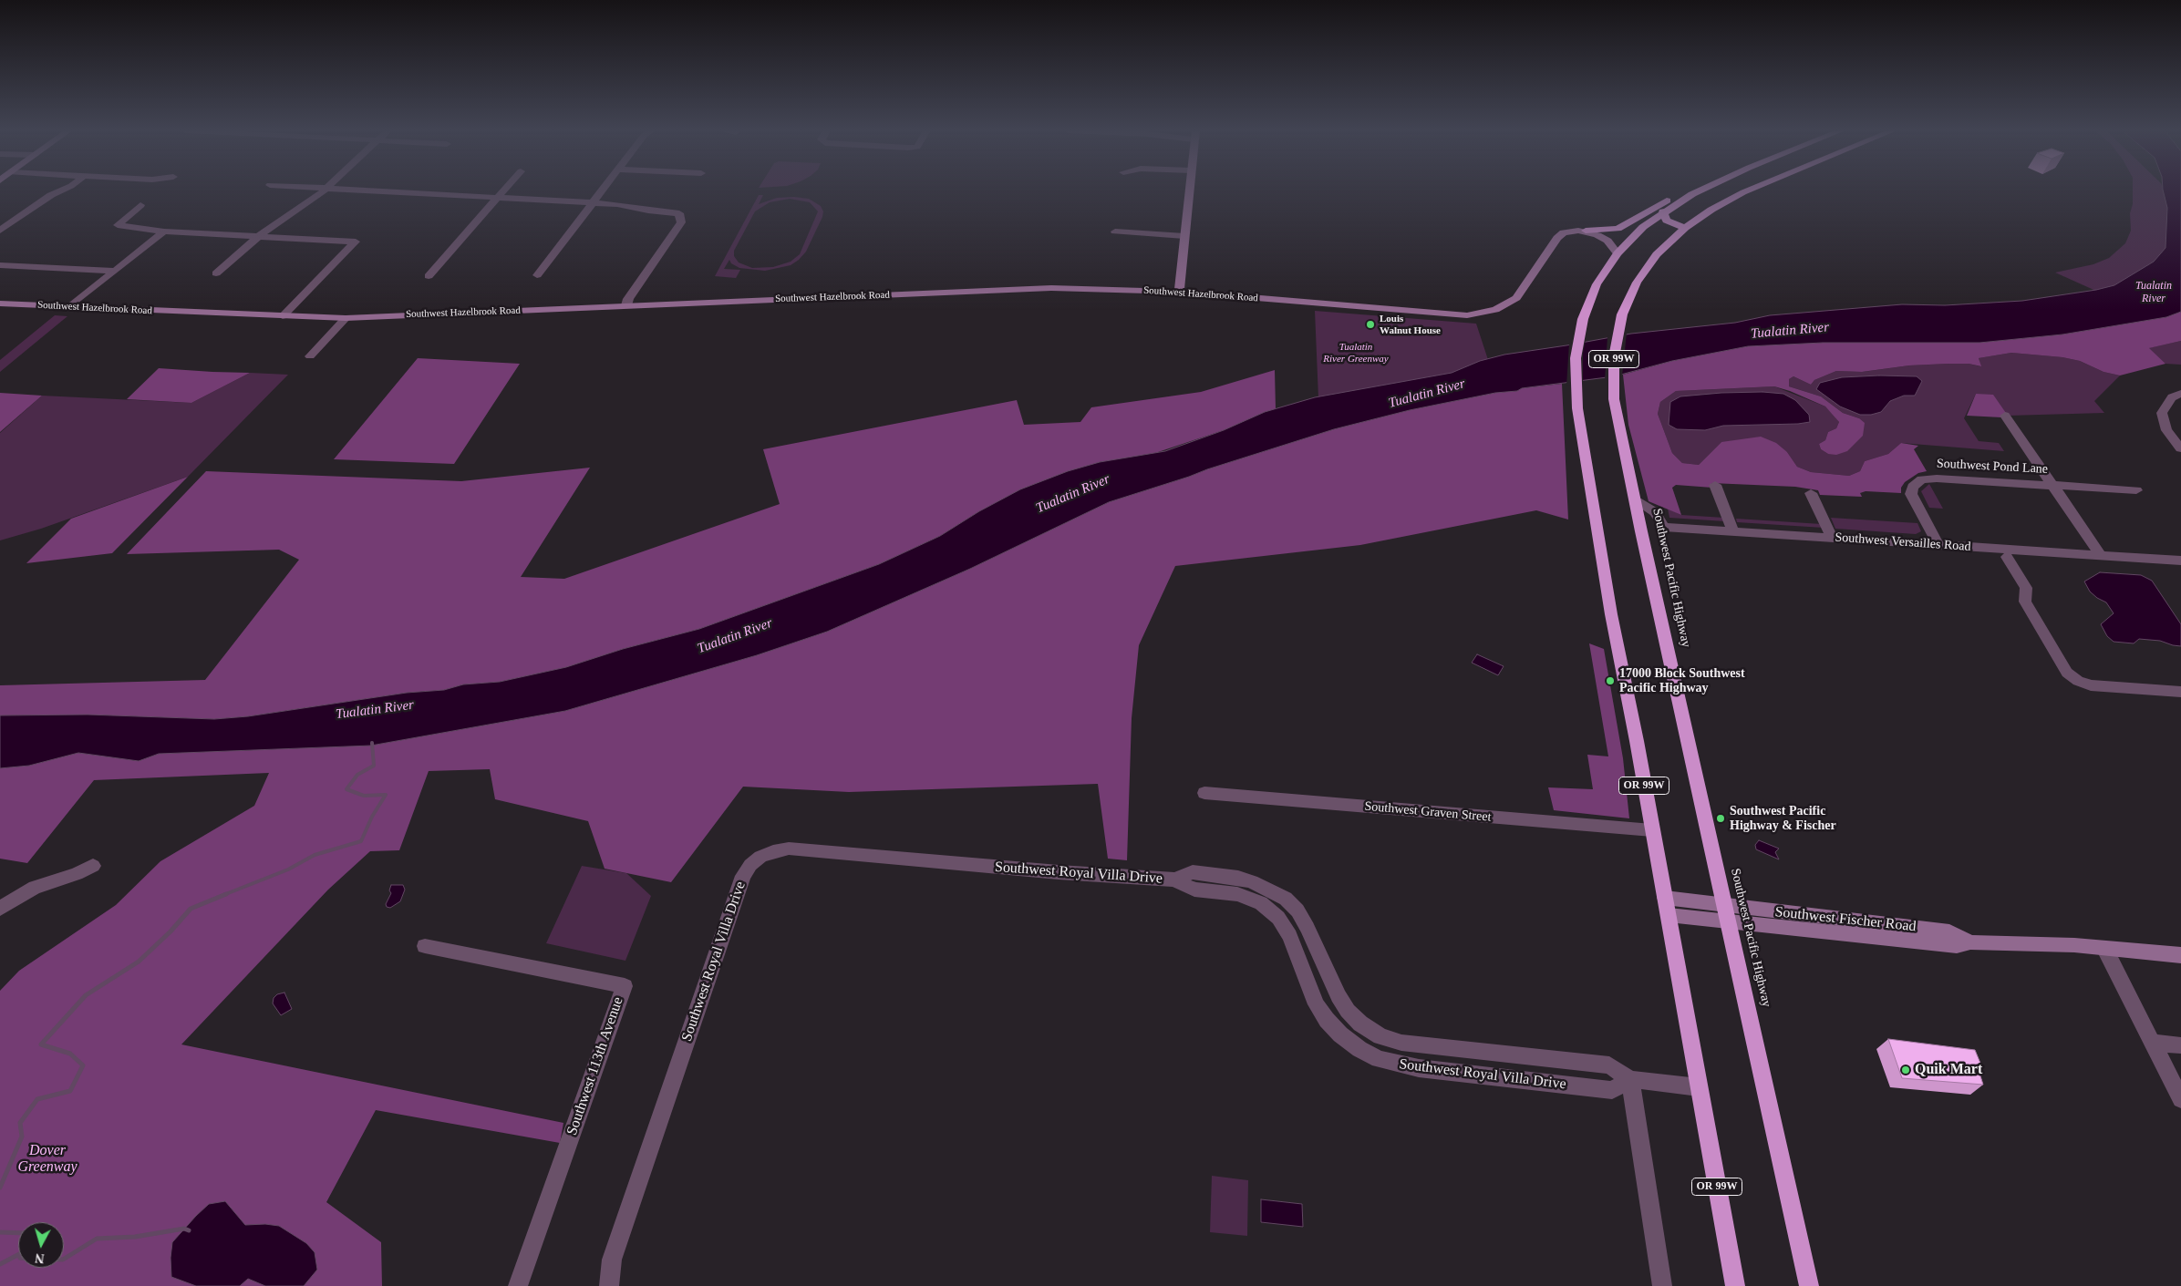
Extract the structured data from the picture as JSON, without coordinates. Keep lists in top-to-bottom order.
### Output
{
  "streets": {
    "highway": ["OR 99W", "Southwest Pacific Highway"],
    "street": [
      "Southwest Hazelbrook Road",
      "Southwest Pond Lane",
      "Southwest Versailles Road",
      "Southwest Graven Street",
      "Southwest Royal Villa Drive",
      "Southwest Fischer Road",
      "Southwest 113th Avenue"
    ]
  },
  "crossings": [
    ["OR 99W", "Southwest Graven Street"],
    ["OR 99W", "Southwest Royal Villa Drive"],
    ["OR 99W", "Southwest Fischer Road"],
    ["Southwest Pond Lane", "Southwest Versailles Road"],
    ["Southwest Versailles Road", "Southwest Pacific Highway"],
    ["Southwest Pacific Highway", "Southwest Fischer Road"]
  ],
  "water": ["Tualatin River"],
  "parks": ["Tualatin River Greenway", "Dover Greenway"],
  "places": [
    "Louis Walnut House",
    "17000 Block Southwest Pacific Highway",
    "Southwest Pacific Highway & Fischer",
    "Quik Mart"
  ],
  "north": "bottom"
}
